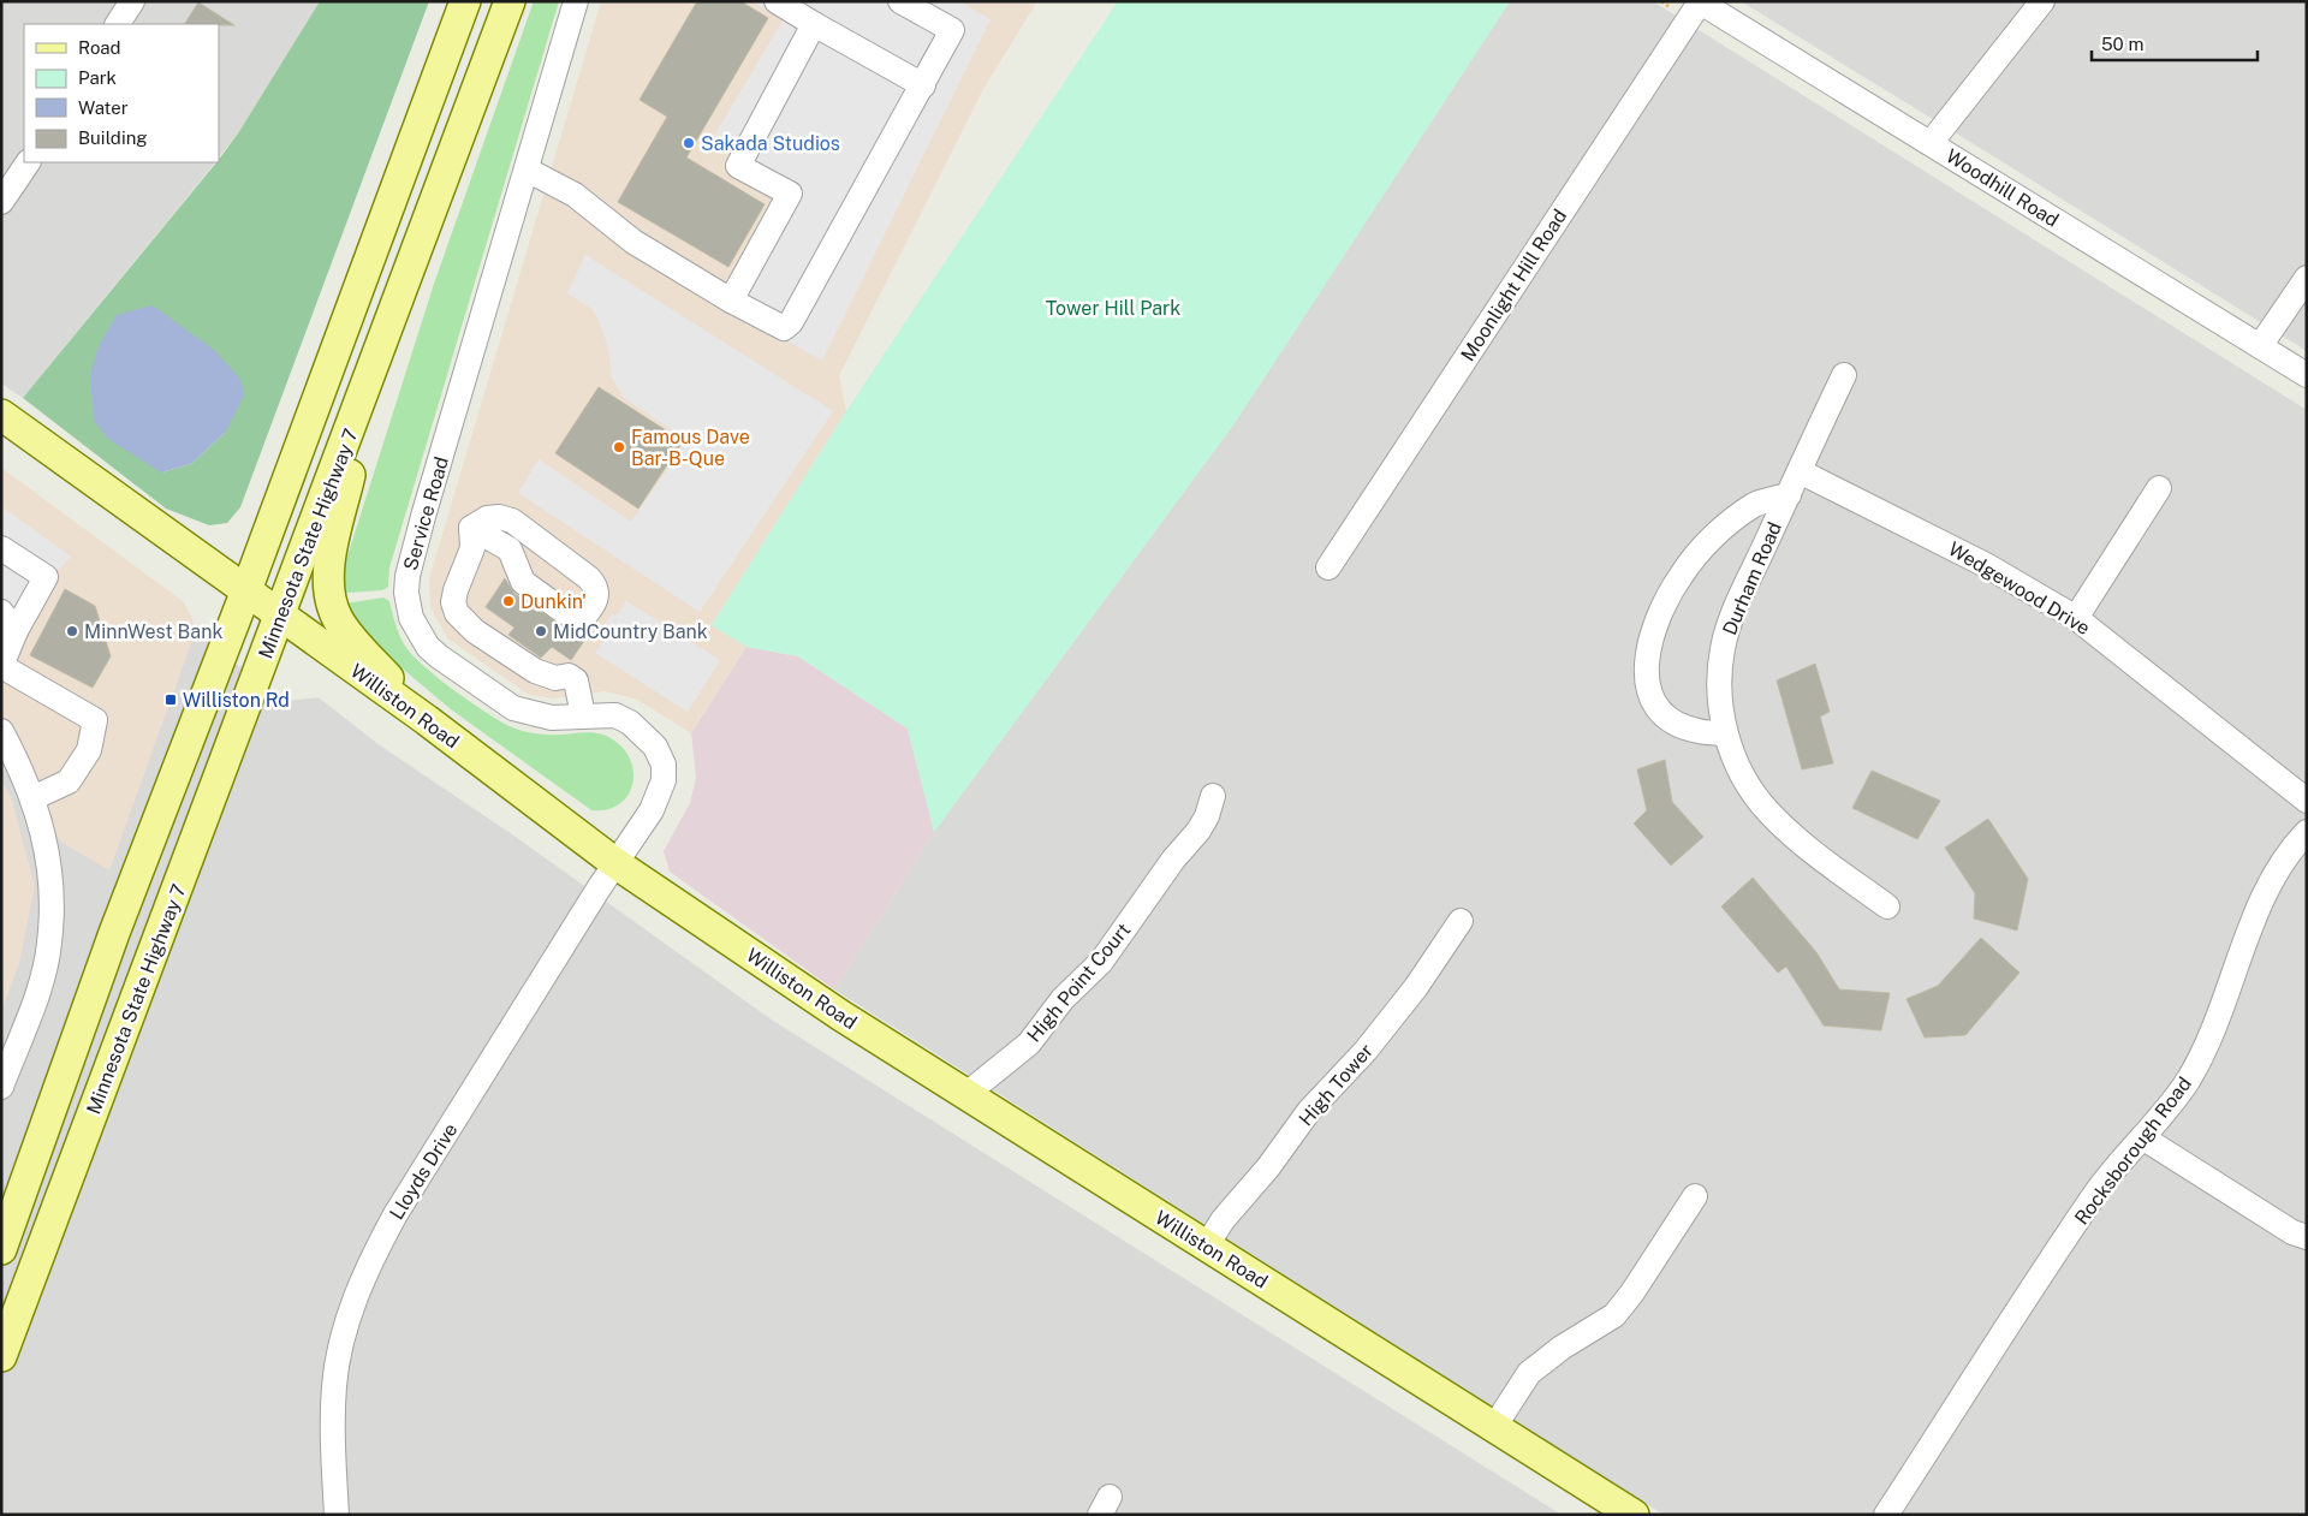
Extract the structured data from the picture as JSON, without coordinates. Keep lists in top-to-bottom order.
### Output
{
  "streets": {
    "main road": ["Minnesota State Highway 7", "Williston Road"],
    "street": [
      "Woodhill Road",
      "Moonlight Hill Road",
      "Service Road",
      "Durham Road",
      "Wedgewood Drive",
      "High Point Court",
      "High Tower",
      "Rocksborough Road",
      "Lloyds Drive"
    ]
  },
  "crossings": [
    ["Woodhill Road", "Moonlight Hill Road"],
    ["Service Road", "Williston Road"],
    ["Service Road", "Lloyds Drive"],
    ["Minnesota State Highway 7", "Williston Road"],
    ["Durham Road", "Wedgewood Drive"],
    ["Williston Road", "High Point Court"],
    ["Williston Road", "High Tower"],
    ["Williston Road", "Lloyds Drive"]
  ],
  "parks": ["Tower Hill Park"],
  "places": {
    "other": [
      "Sakada Studios",
      "Famous Dave Bar-B-Que",
      "Dunkin'",
      "MinnWest Bank",
      "MidCountry Bank"
    ],
    "transit": ["Williston Rd"]
  },
  "legend": [
    "Road",
    "Park",
    "Water",
    "Building"
  ],
  "scale_bar": "50 m"
}
